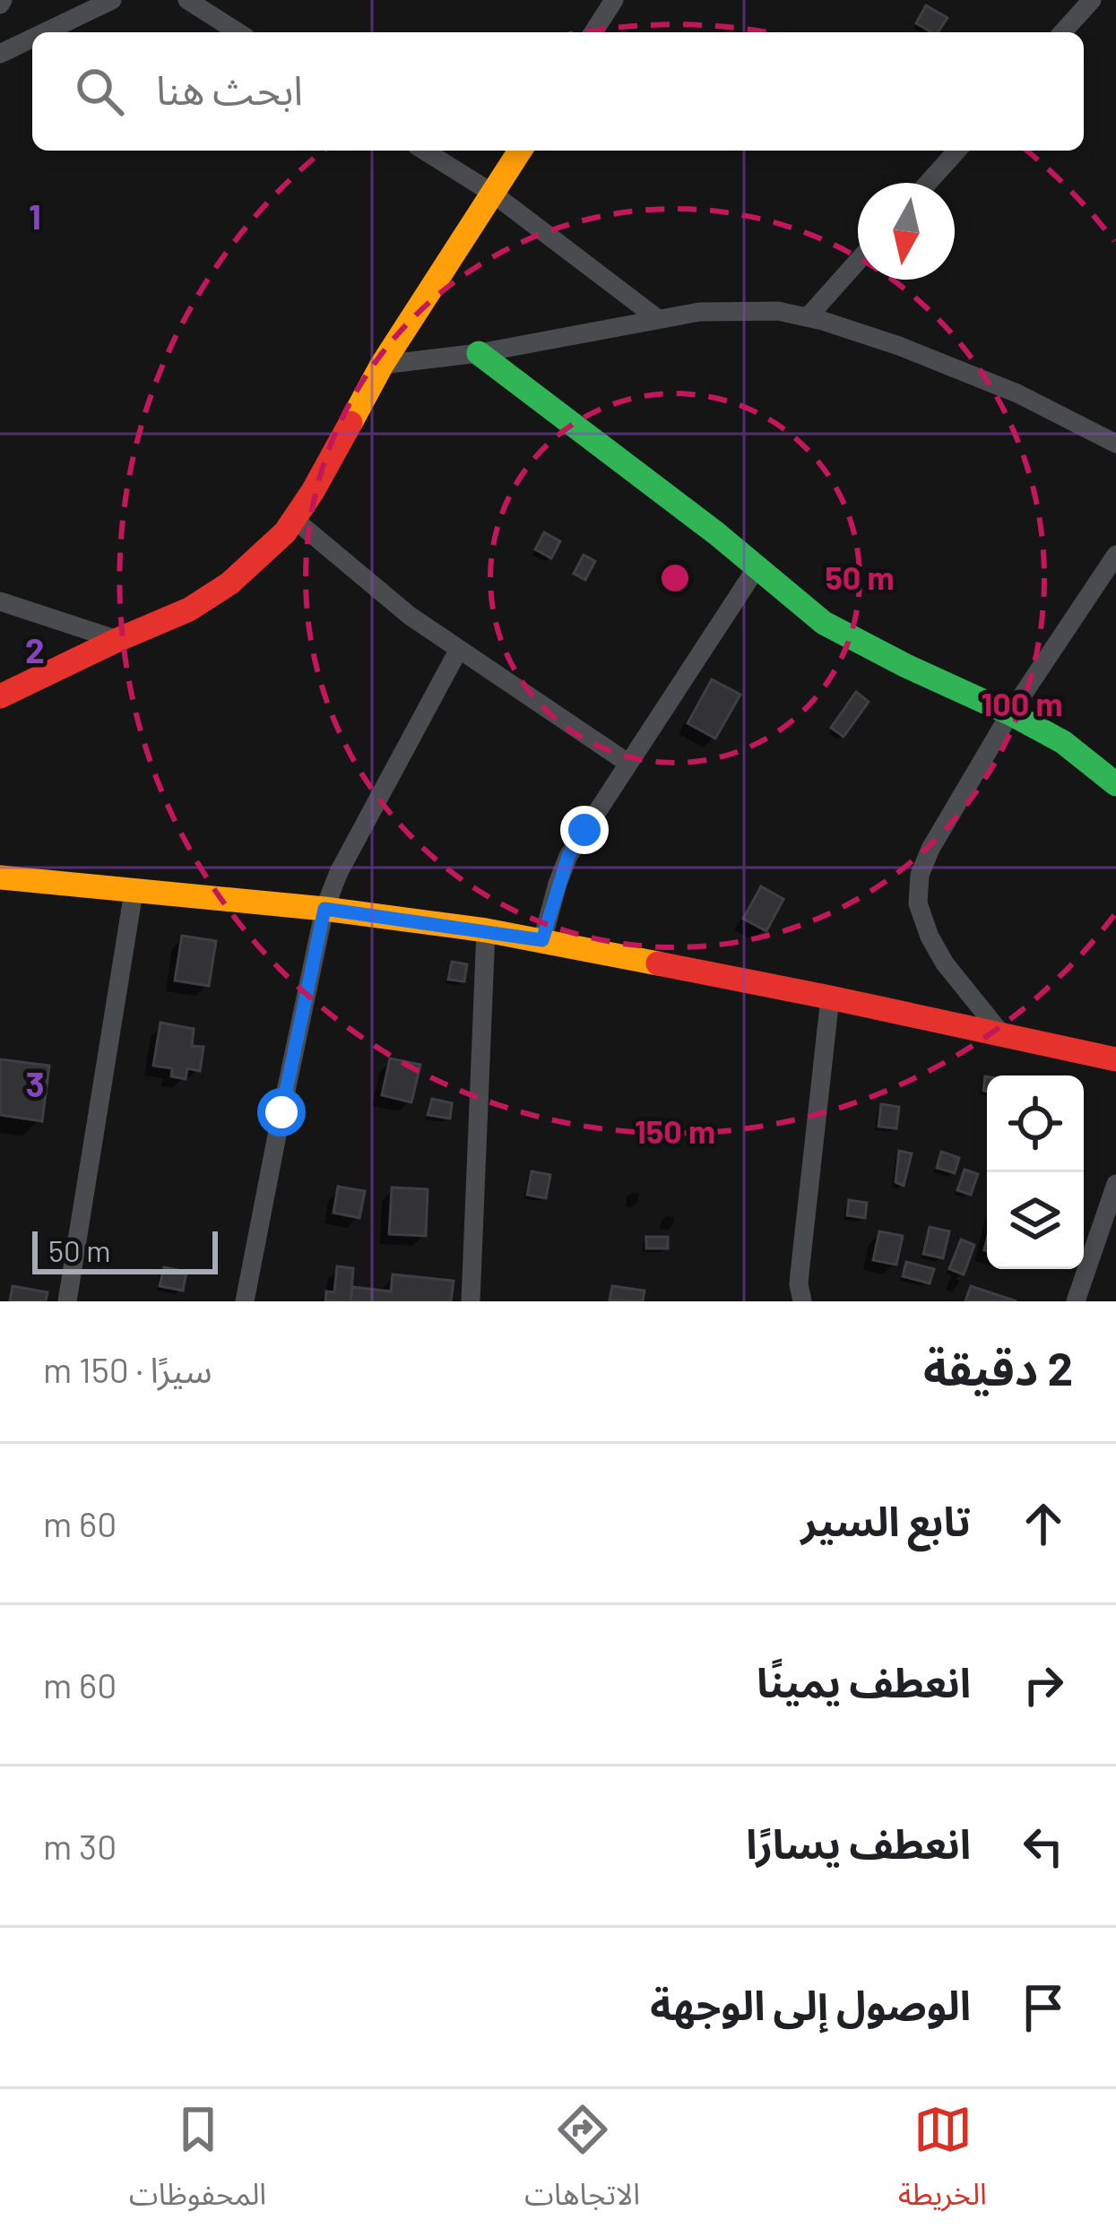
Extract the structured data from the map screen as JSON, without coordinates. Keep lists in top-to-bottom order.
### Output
{
  "scale_bar": "50 m",
  "north": "bottom",
  "page": {
    "search": "ابحث هنا",
    "scale": "50 m",
    "heading": ["2 دقيقة", "سيرًا · 150 m"],
    "list": [
      ["تابع السير", "60 m"],
      ["انعطف يمينًا", "60 m"],
      ["انعطف يسارًا", "30 m"],
      "الوصول إلى الوجهة"
    ],
    "nav": ["الخريطة", "الاتجاهات", "المحفوظات"]
  },
  "grid": {
    "rows": ["1", "2", "3"]
  },
  "rings": ["50 m", "100 m", "150 m"]
}
